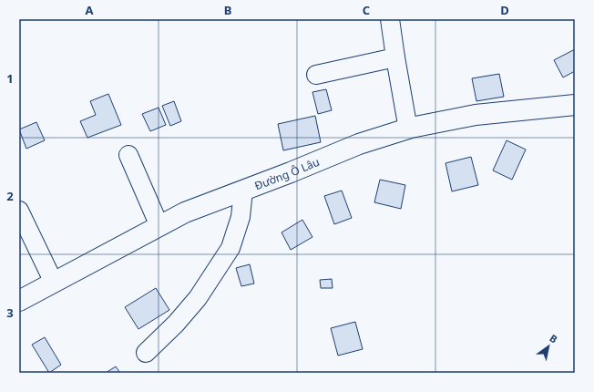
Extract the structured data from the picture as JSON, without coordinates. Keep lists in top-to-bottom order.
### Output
{
  "streets": {
    "main road": ["Đường Ô Lâu"]
  },
  "north": "top right",
  "grid": {
    "columns": [
      "A",
      "B",
      "C",
      "D"
    ],
    "rows": ["1", "2", "3"]
  }
}
